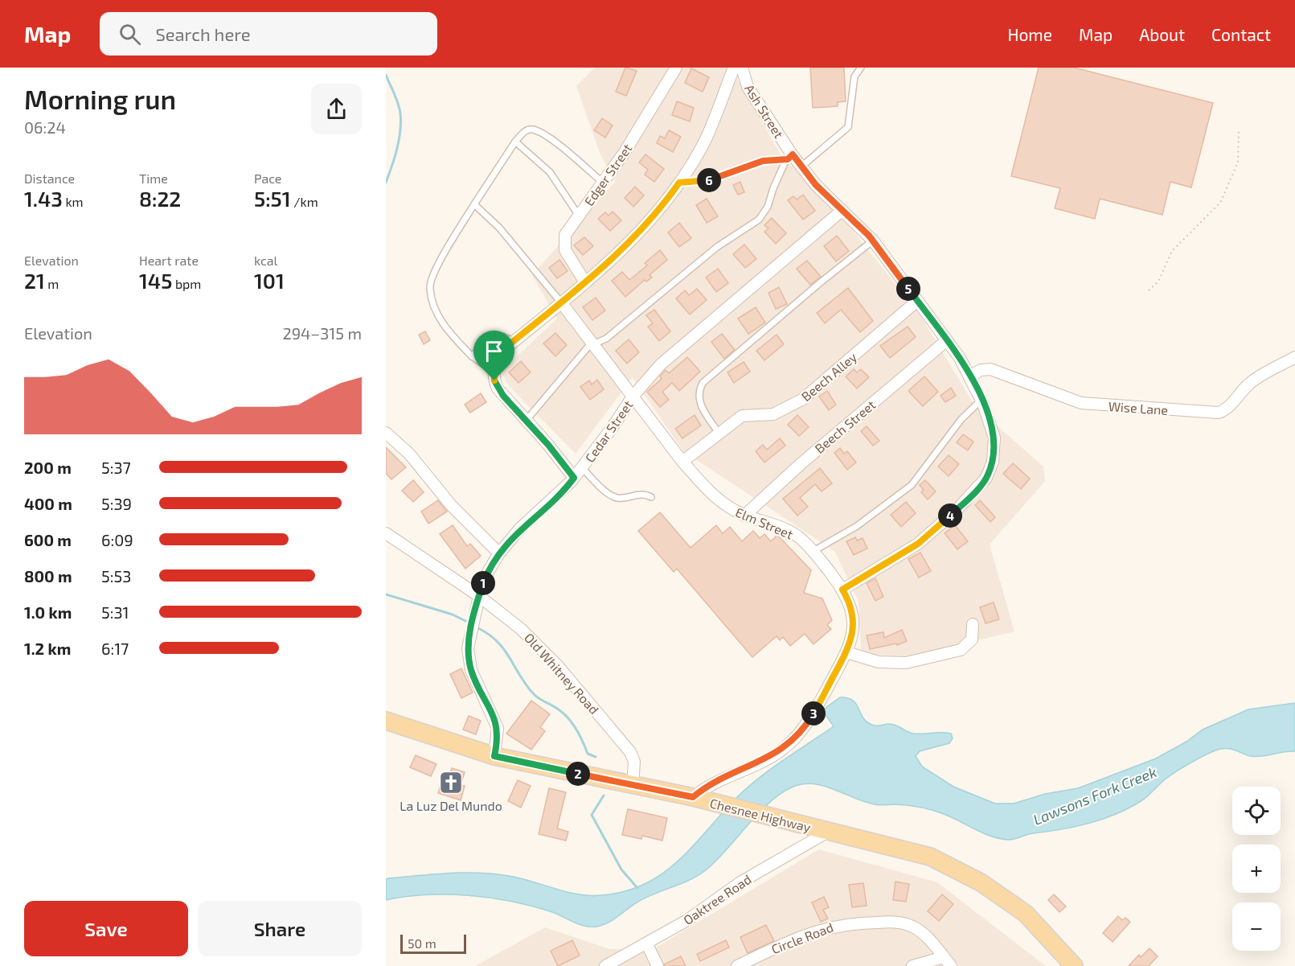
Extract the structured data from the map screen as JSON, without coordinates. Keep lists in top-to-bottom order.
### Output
{
  "streets": {
    "main road": ["Chesnee Highway"],
    "street": [
      "Ash Street",
      "Edger Street",
      "Beech Alley",
      "Wise Lane",
      "Beech Street",
      "Cedar Street",
      "Elm Street",
      "Old Whitney Road",
      "Oaktree Road",
      "Circle Road"
    ]
  },
  "crossings": [
    ["Ash Street", "Beech Alley"],
    ["Ash Street", "Wise Lane"],
    ["Ash Street", "Beech Street"],
    ["Ash Street", "Cedar Street"],
    ["Ash Street", "Elm Street"],
    ["Beech Alley", "Elm Street"],
    ["Beech Street", "Elm Street"],
    ["Cedar Street", "Elm Street"],
    ["Cedar Street", "Old Whitney Road"],
    ["Cedar Street", "Chesnee Highway"],
    ["Elm Street", "Chesnee Highway"],
    ["Old Whitney Road", "Chesnee Highway"],
    ["Chesnee Highway", "Oaktree Road"]
  ],
  "water": ["Lawsons Fork Creek"],
  "places": {
    "church": ["La Luz Del Mundo"]
  },
  "scale_bar": "50 m",
  "page": {
    "header": "Map",
    "search": "Search here",
    "nav": [
      "Home",
      "Map",
      "About",
      "Contact"
    ],
    "heading": ["Morning run", "06:24"],
    "stats": [
      ["Distance", "1.43 km"],
      ["Time", "8:22"],
      ["Pace", "5:51 /km"],
      ["Elevation", "21 m"],
      ["Heart rate", "145 bpm"],
      ["kcal", "101"]
    ],
    "pins": [
      "6",
      "5",
      "4",
      "1",
      "3",
      "2"
    ],
    "chart": ["Elevation", "294–315 m"],
    "list": [
      {
        "name": "200 m",
        "note": "5:37"
      },
      {
        "name": "400 m",
        "note": "5:39"
      },
      {
        "name": "600 m",
        "note": "6:09"
      },
      {
        "name": "800 m",
        "note": "5:53"
      },
      {
        "name": "1.0 km",
        "note": "5:31"
      },
      {
        "name": "1.2 km",
        "note": "6:17"
      }
    ],
    "map_buttons": ["+", "−"],
    "buttons": ["Save", "Share"],
    "scale": "50 m"
  }
}
